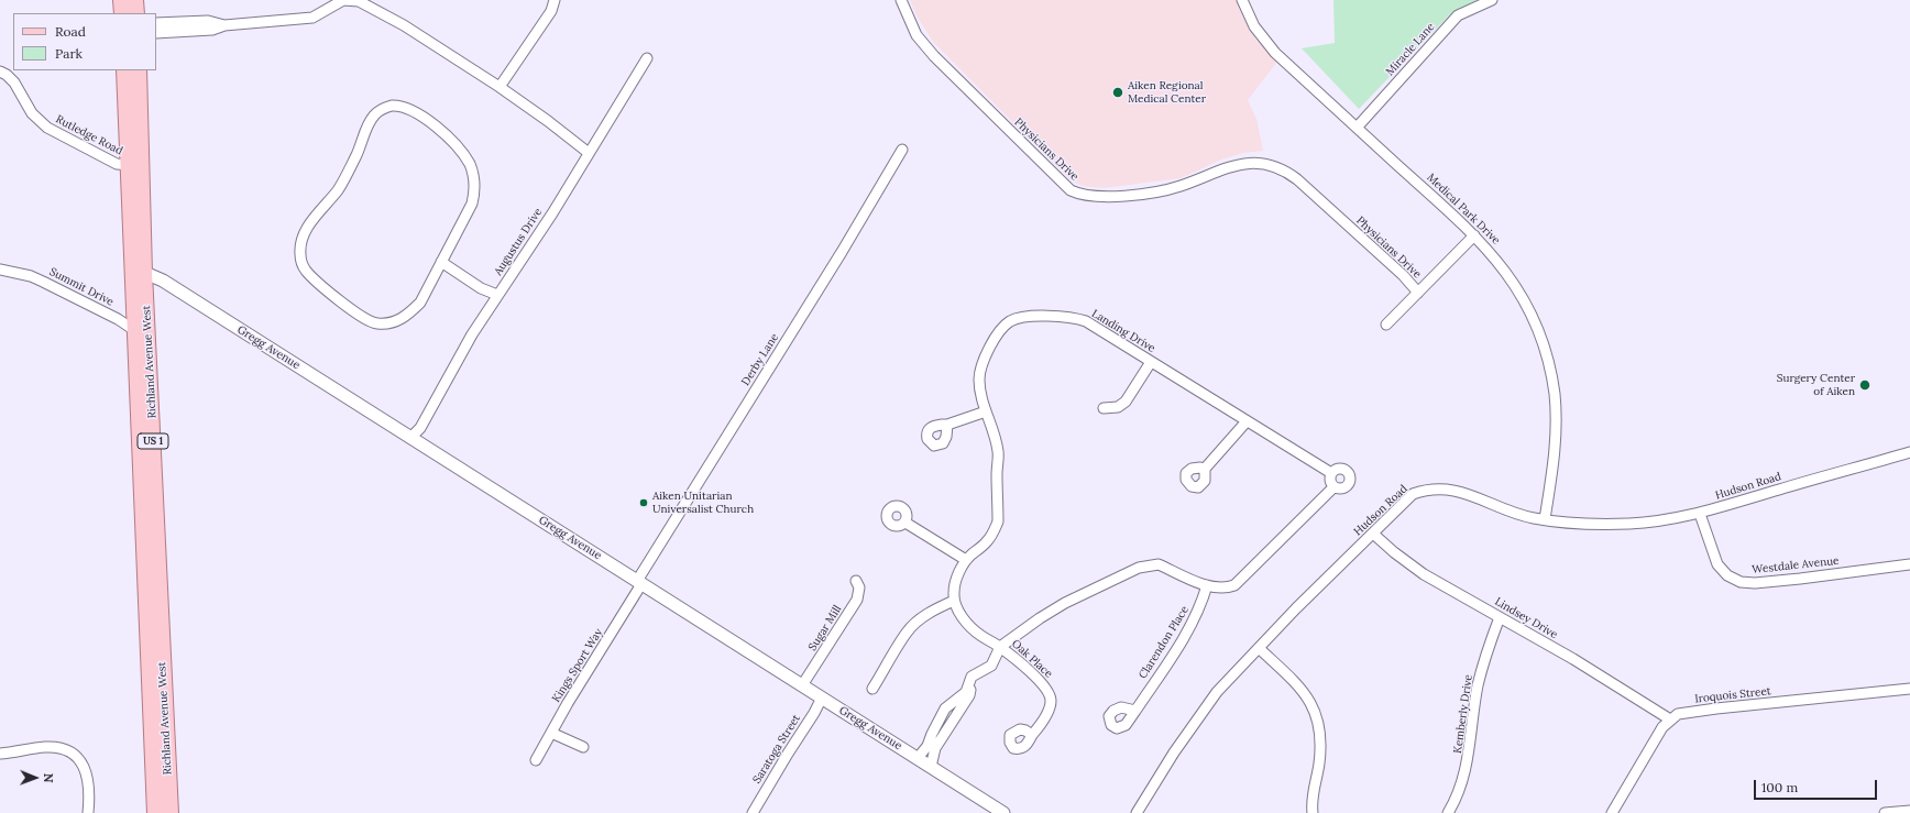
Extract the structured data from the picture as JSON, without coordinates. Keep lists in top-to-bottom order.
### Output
{
  "streets": {
    "main road": ["Richland Avenue West", "US 1"],
    "street": [
      "Miracle Lane",
      "Rutledge Road",
      "Physicians Drive",
      "Medical Park Drive",
      "Augustus Drive",
      "Summit Drive",
      "Landing Drive",
      "Gregg Avenue",
      "Derby Lane",
      "Hudson Road",
      "Westdale Avenue",
      "Lindsey Drive",
      "Sugar Mill",
      "Clarendon Place",
      "Oak Place",
      "Kings Sport Way",
      "Iroquois Street",
      "Kemberly Drive",
      "Saratoga Street"
    ]
  },
  "crossings": [
    ["Miracle Lane", "Medical Park Drive"],
    ["Rutledge Road", "Richland Avenue West"],
    ["Medical Park Drive", "Hudson Road"],
    ["Augustus Drive", "Gregg Avenue"],
    ["Summit Drive", "Richland Avenue West"],
    ["Landing Drive", "Clarendon Place"],
    ["Landing Drive", "Oak Place"],
    ["Gregg Avenue", "Derby Lane"],
    ["Gregg Avenue", "Richland Avenue West"],
    ["Gregg Avenue", "Sugar Mill"],
    ["Gregg Avenue", "Kings Sport Way"],
    ["Gregg Avenue", "Saratoga Street"],
    ["Derby Lane", "Kings Sport Way"],
    ["Hudson Road", "Westdale Avenue"],
    ["Hudson Road", "Lindsey Drive"],
    ["Lindsey Drive", "Iroquois Street"],
    ["Lindsey Drive", "Kemberly Drive"]
  ],
  "places": ["Aiken Regional Medical Center", "Surgery Center of Aiken", "Aiken Unitarian Universalist Church"],
  "legend": ["Road", "Park"],
  "scale_bar": "100 m",
  "north": "right"
}
